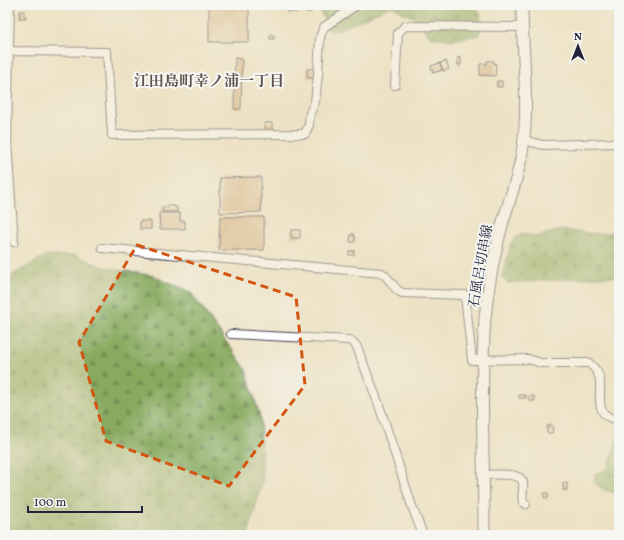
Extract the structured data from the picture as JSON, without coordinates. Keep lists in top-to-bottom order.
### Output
{
  "streets": {
    "main road": ["石風呂切串線"]
  },
  "districts": ["江田島町幸ノ浦一丁目"],
  "scale_bar": "100 m",
  "north": "top"
}
